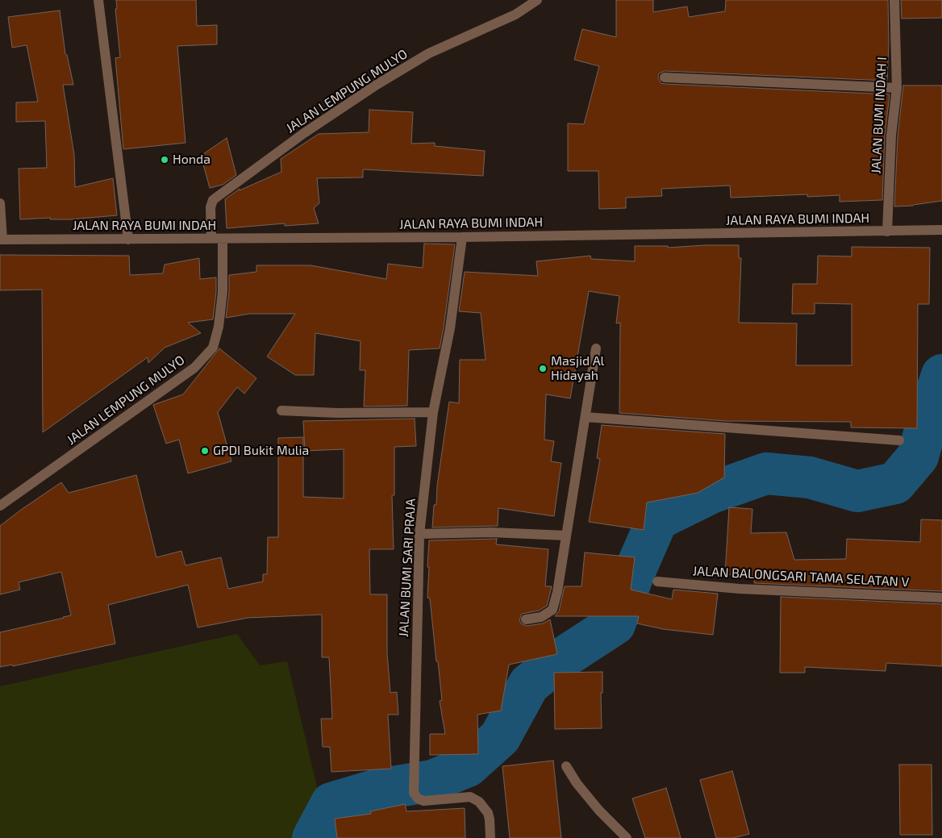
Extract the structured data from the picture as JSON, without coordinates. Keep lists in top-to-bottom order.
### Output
{
  "streets": {
    "street": [
      "JALAN LEMPUNG MULYO",
      "JALAN BUMI INDAH I",
      "JALAN RAYA BUMI INDAH",
      "JALAN BUMI SARI PRAJA",
      "JALAN BALONGSARI TAMA SELATAN V"
    ]
  },
  "crossings": [
    ["JALAN LEMPUNG MULYO", "JALAN RAYA BUMI INDAH"],
    ["JALAN BUMI INDAH I", "JALAN RAYA BUMI INDAH"],
    ["JALAN RAYA BUMI INDAH", "JALAN BUMI SARI PRAJA"]
  ],
  "places": ["Honda", "Masjid Al Hidayah", "GPDI Bukit Mulia"]
}
